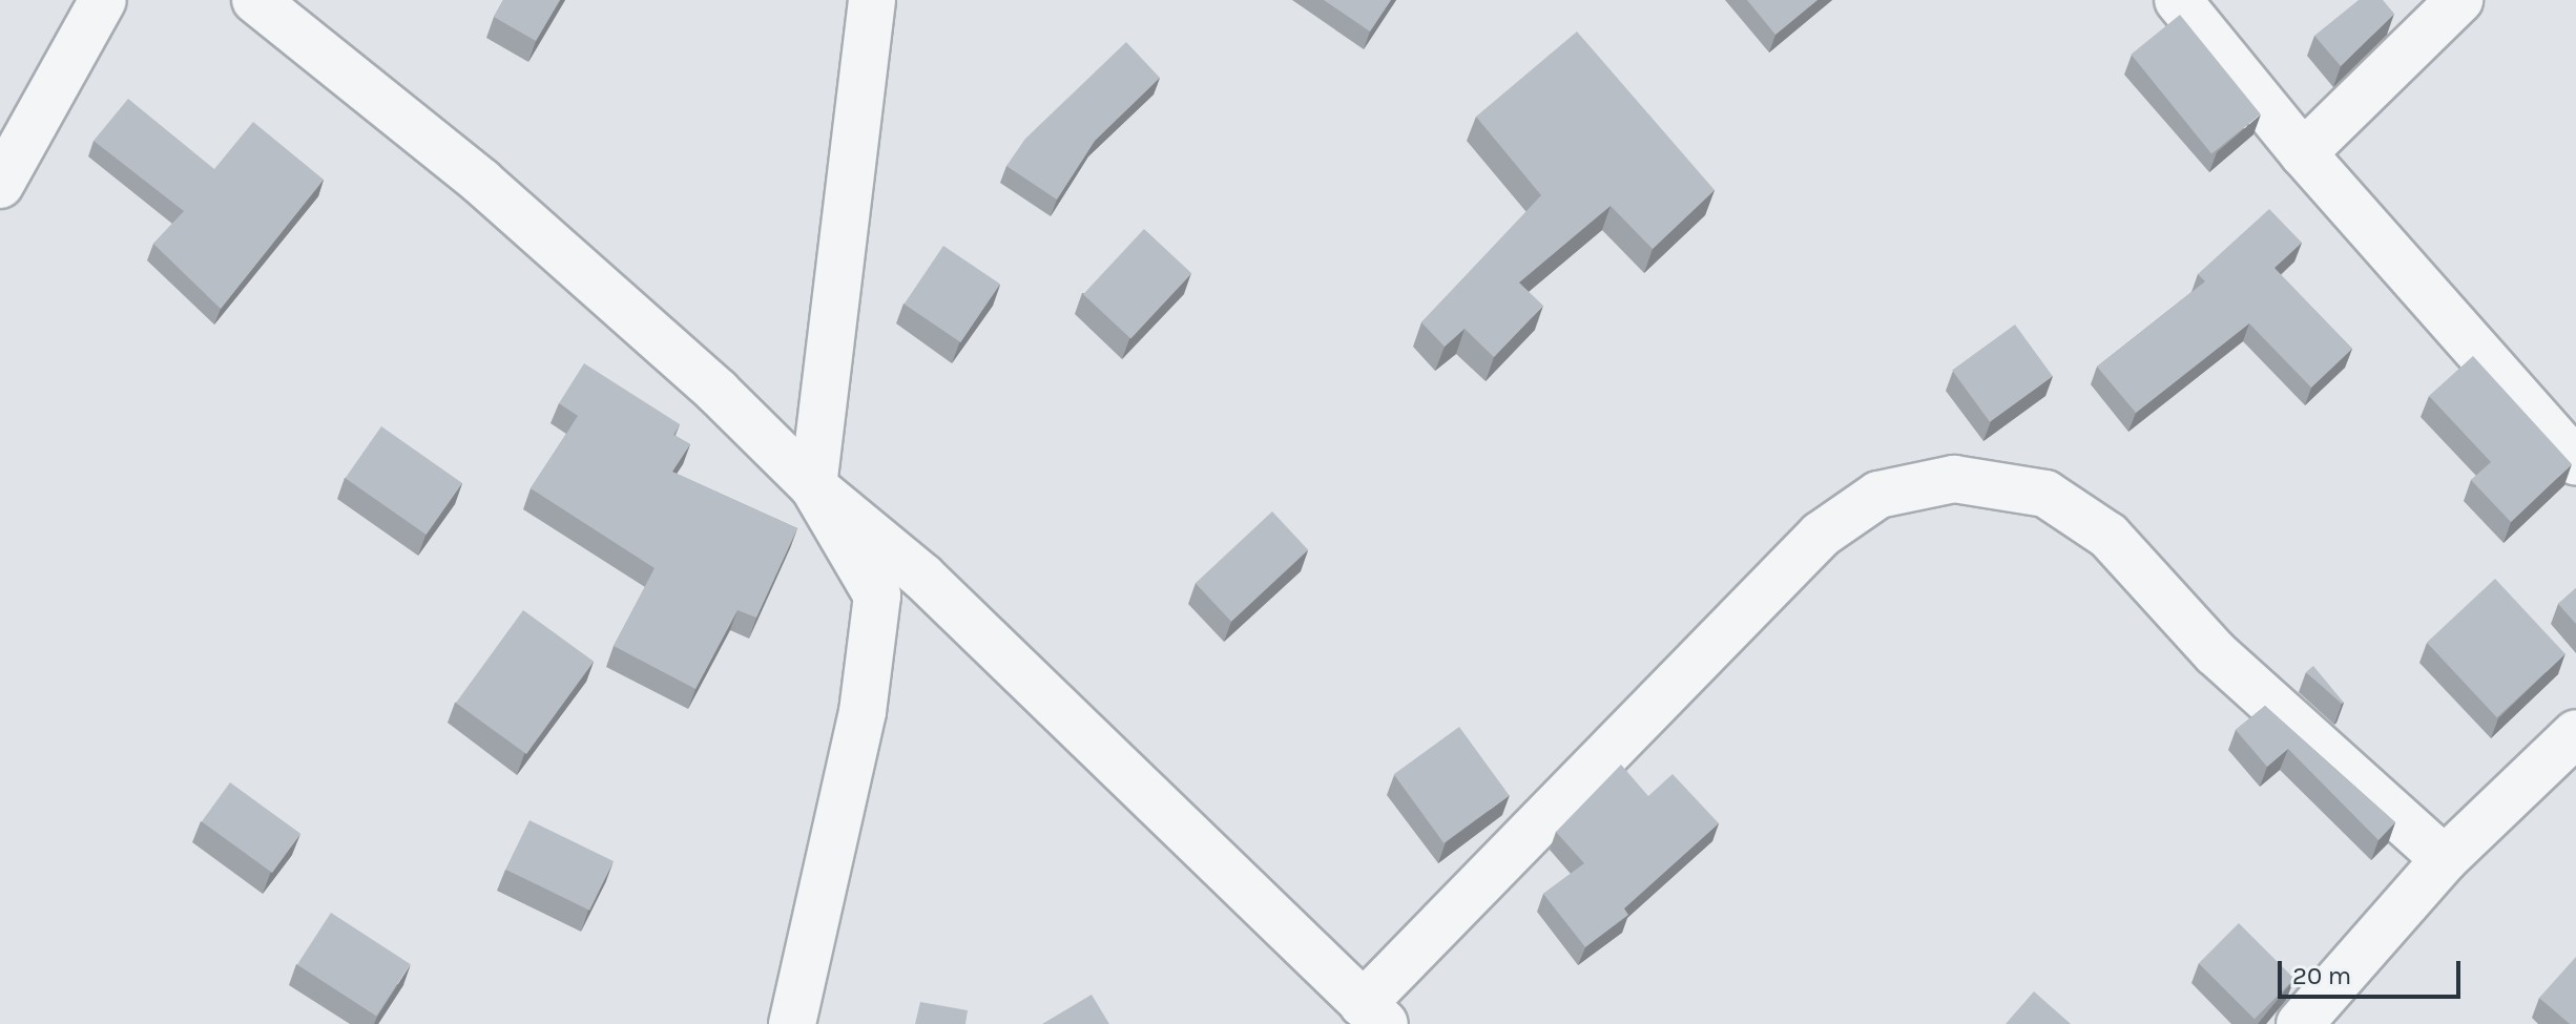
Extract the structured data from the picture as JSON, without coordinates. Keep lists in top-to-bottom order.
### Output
{
  "scale_bar": "20 m"
}
